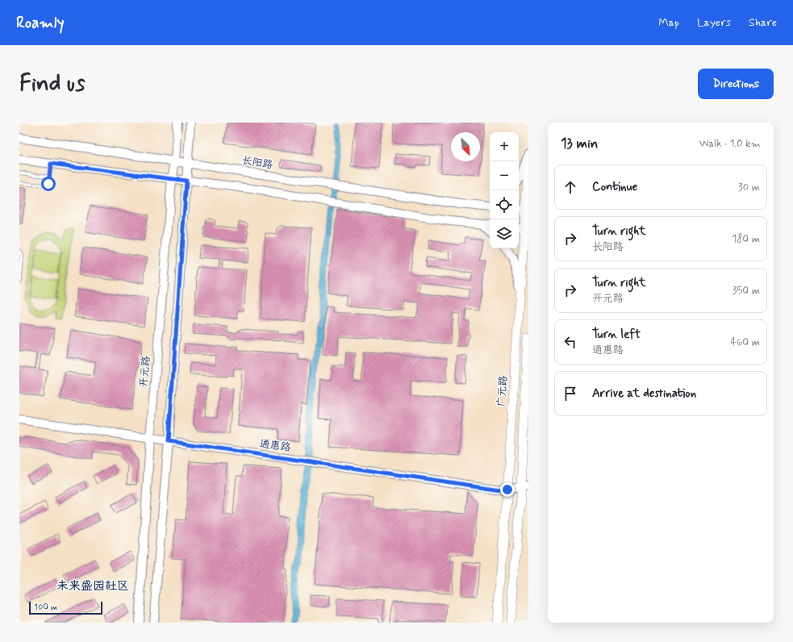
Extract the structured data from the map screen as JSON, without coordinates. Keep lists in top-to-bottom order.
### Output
{
  "streets": {
    "main road": [
      "长阳路",
      "开元路",
      "广元路",
      "通惠路"
    ]
  },
  "crossings": [
    ["长阳路", "开元路"],
    ["开元路", "通惠路"],
    ["广元路", "通惠路"]
  ],
  "districts": ["未来盛园社区"],
  "scale_bar": "100 m",
  "north": "bottom right",
  "page": {
    "header": "Roamly",
    "nav": ["Map", "Layers", "Share"],
    "buttons": "Directions",
    "title": "Find us",
    "heading": ["13 min", "Walk · 1.0 km"],
    "map_buttons": ["+", "−"],
    "list": [
      ["Continue", "30 m"],
      ["Turn right", "长阳路", "180 m"],
      ["Turn right", "开元路", "350 m"],
      ["Turn left", "通惠路", "460 m"],
      "Arrive at destination"
    ],
    "scale": "100 m"
  }
}
